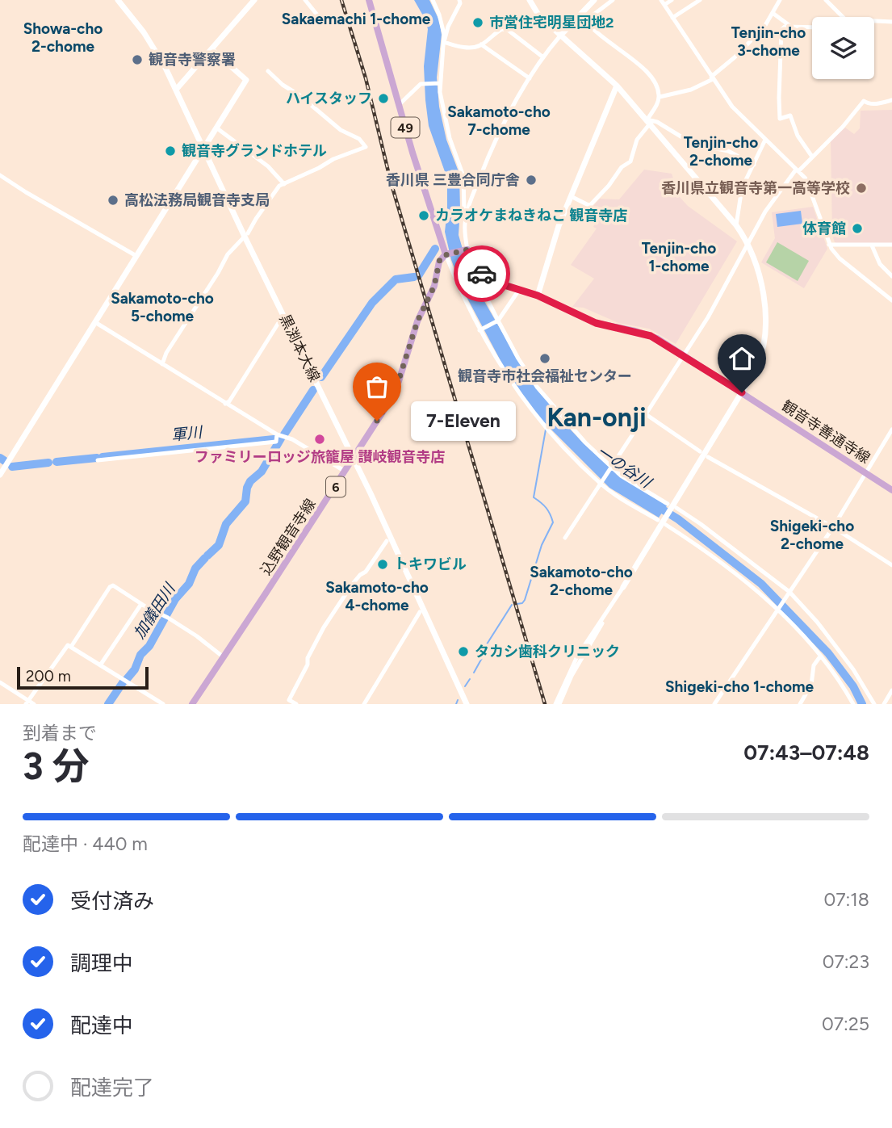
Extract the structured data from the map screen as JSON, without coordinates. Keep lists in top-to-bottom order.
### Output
{
  "streets": {
    "main road": [
      "49",
      "観音寺善通寺線",
      "6",
      "込野観音寺線"
    ],
    "street": ["黒渕本大線"]
  },
  "crossings": [
    ["49", "込野観音寺線"],
    ["黒渕本大線", "込野観音寺線"]
  ],
  "districts": [
    "Sakaemachi 1-chome",
    "Showa-cho 2-chome",
    "Tenjin-cho 3-chome",
    "Sakamoto-cho 7-chome",
    "Tenjin-cho 2-chome",
    "Tenjin-cho 1-chome",
    "Sakamoto-cho 5-chome",
    "Kan-onji",
    "Shigeki-cho 2-chome",
    "Sakamoto-cho 2-chome",
    "Sakamoto-cho 4-chome",
    "Shigeki-cho 1-chome"
  ],
  "water": ["軍川", "一の谷川", "加儀田川"],
  "places": [
    "市営住宅明星団地2",
    "観音寺警察署",
    "ハイスタッフ",
    "観音寺グランドホテル",
    "香川県 三豊合同庁舎",
    "香川県立観音寺第一高等学校",
    "高松法務局観音寺支局",
    "カラオケまねきねこ 観音寺店",
    "体育館",
    "観音寺市社会福祉センター",
    "7-Eleven",
    "ファミリーロッジ旅籠屋 讃岐観音寺店",
    "トキワビル",
    "タカシ歯科クリニック"
  ],
  "scale_bar": "200 m",
  "page": {
    "bubble": "7-Eleven",
    "scale": "200 m",
    "heading": ["3 分", "到着まで", "07:43–07:48"],
    "bar": "配達中 · 440 m",
    "list": [
      ["受付済み", "07:18"],
      ["調理中", "07:23"],
      ["配達中", "07:25"],
      "配達完了"
    ]
  }
}
